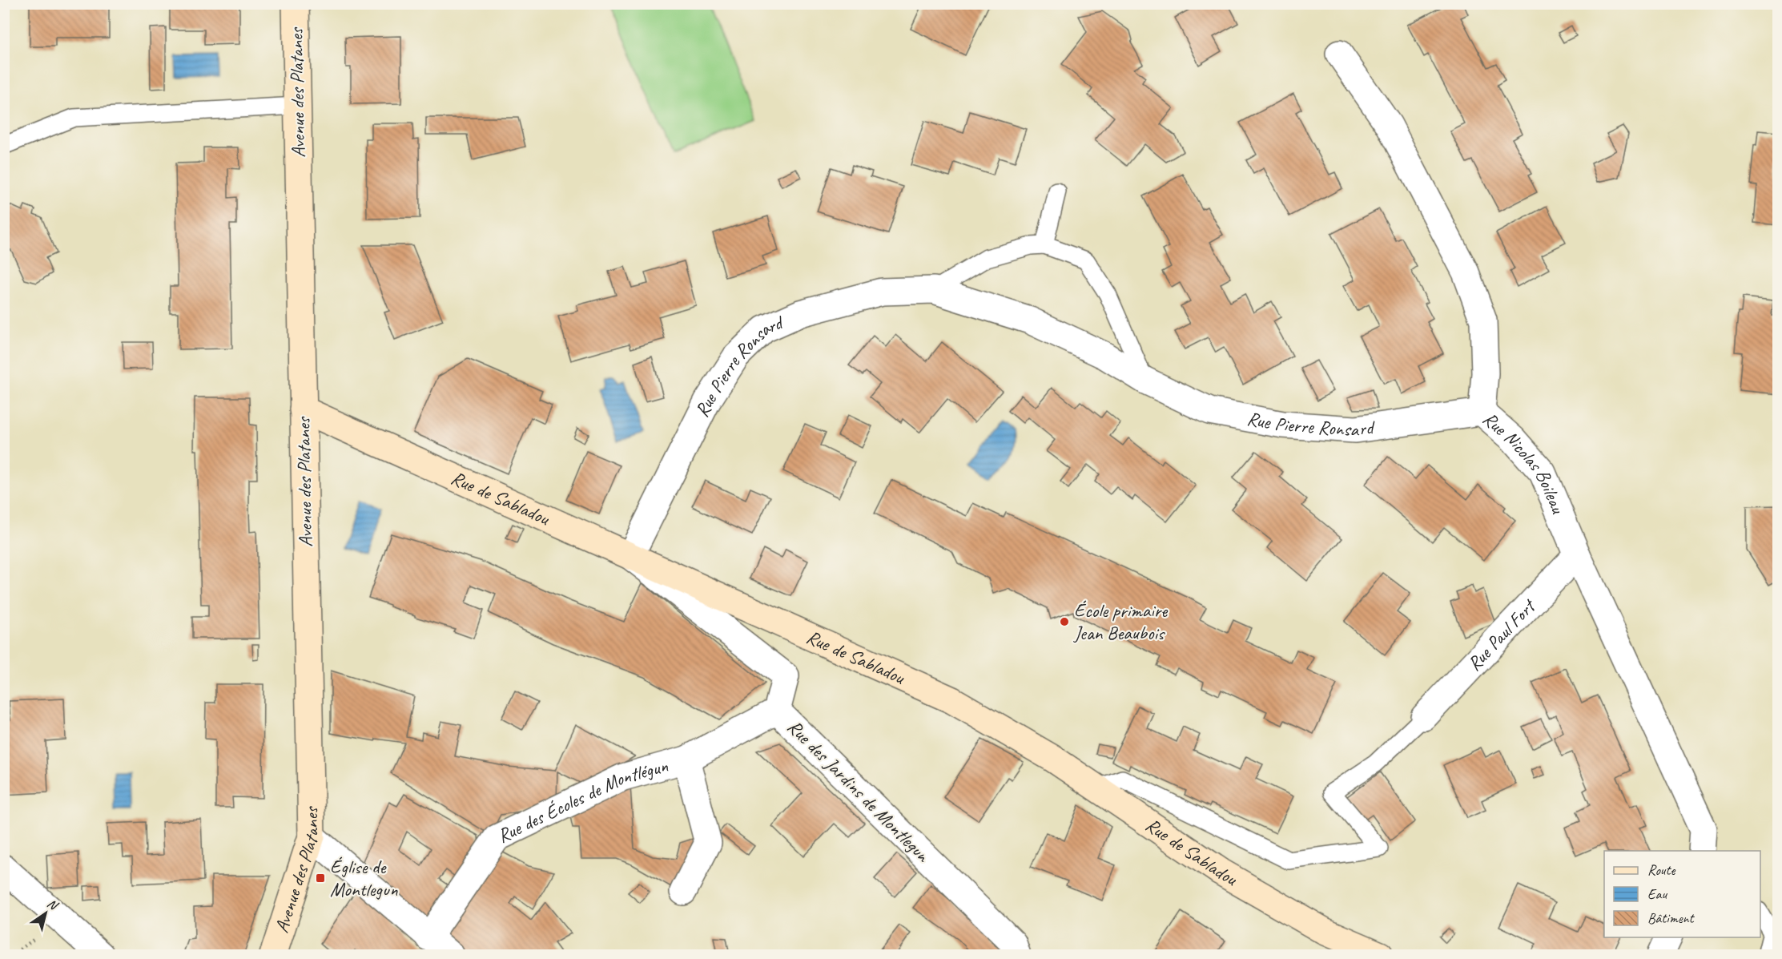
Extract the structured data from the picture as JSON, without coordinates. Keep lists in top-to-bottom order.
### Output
{
  "streets": {
    "street": [
      "Avenue des Platanes",
      "Rue Pierre Ronsard",
      "Rue Nicolas Boileau",
      "Rue de Sabladou",
      "Rue Paul Fort",
      "Rue des Jardins de Montlegun",
      "Rue des Écoles de Montlégun"
    ]
  },
  "crossings": [
    ["Avenue des Platanes", "Rue de Sabladou"],
    ["Rue Pierre Ronsard", "Rue Nicolas Boileau"],
    ["Rue Pierre Ronsard", "Rue de Sabladou"],
    ["Rue Pierre Ronsard", "Rue des Jardins de Montlegun"],
    ["Rue Nicolas Boileau", "Rue Paul Fort"],
    ["Rue de Sabladou", "Rue des Jardins de Montlegun"],
    ["Rue des Jardins de Montlegun", "Rue des Écoles de Montlégun"]
  ],
  "places": {
    "other": ["École primaire Jean Beaubois"],
    "transit": ["Église de Montlegun"]
  },
  "legend": ["Route", "Eau", "Bâtiment"],
  "north": "top right"
}
